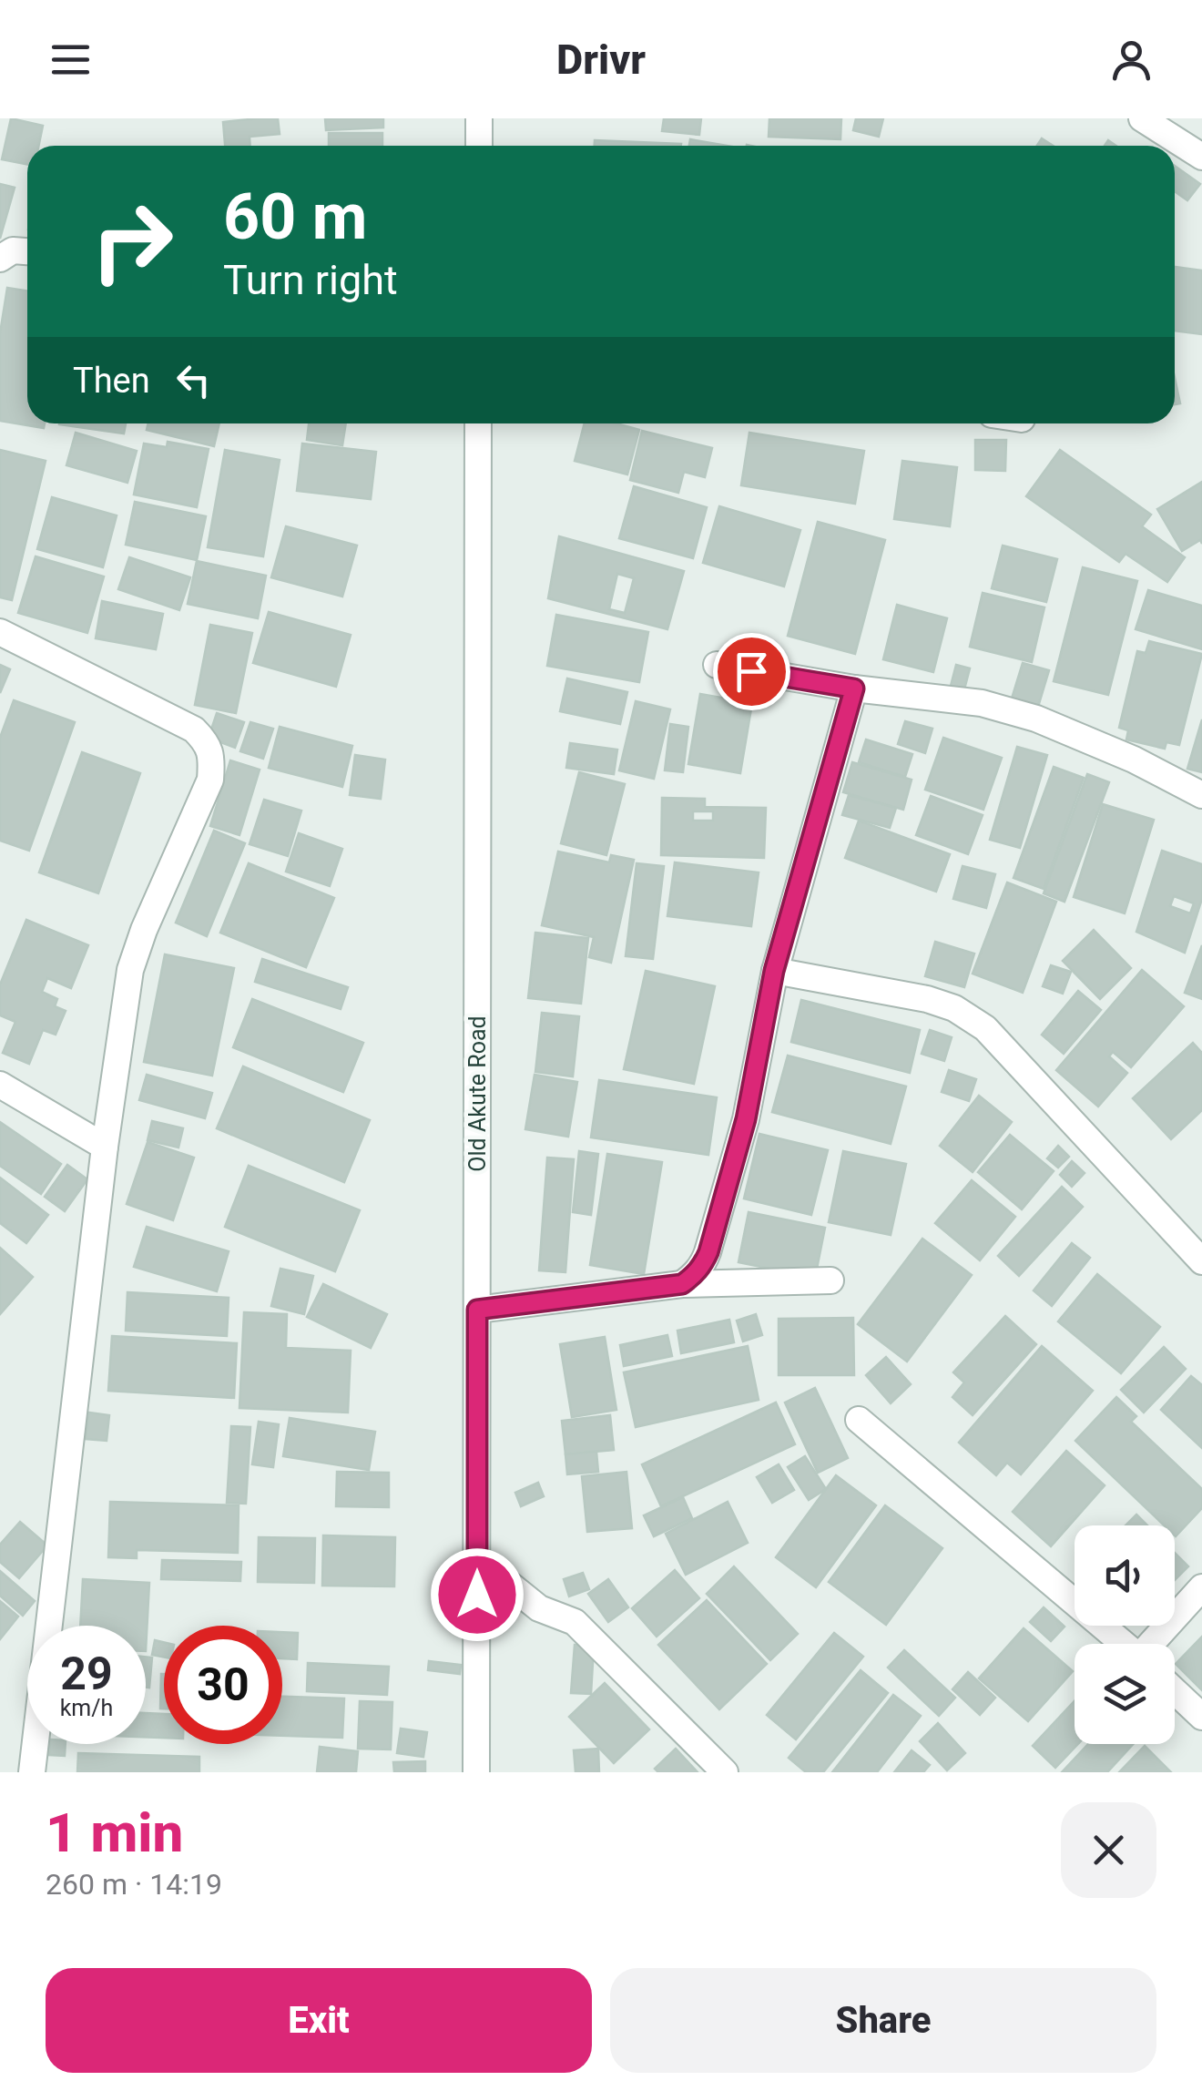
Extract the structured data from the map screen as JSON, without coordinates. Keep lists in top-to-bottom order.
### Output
{
  "streets": {
    "street": ["Old Akute Road"]
  },
  "page": {
    "header": "Drivr",
    "turn": ["60 m", "Turn right"],
    "then": "Then",
    "speed": "29 km/h",
    "limit": "30",
    "heading": ["1 min", "260 m · 14:19"],
    "buttons": ["Exit", "Share"]
  }
}
